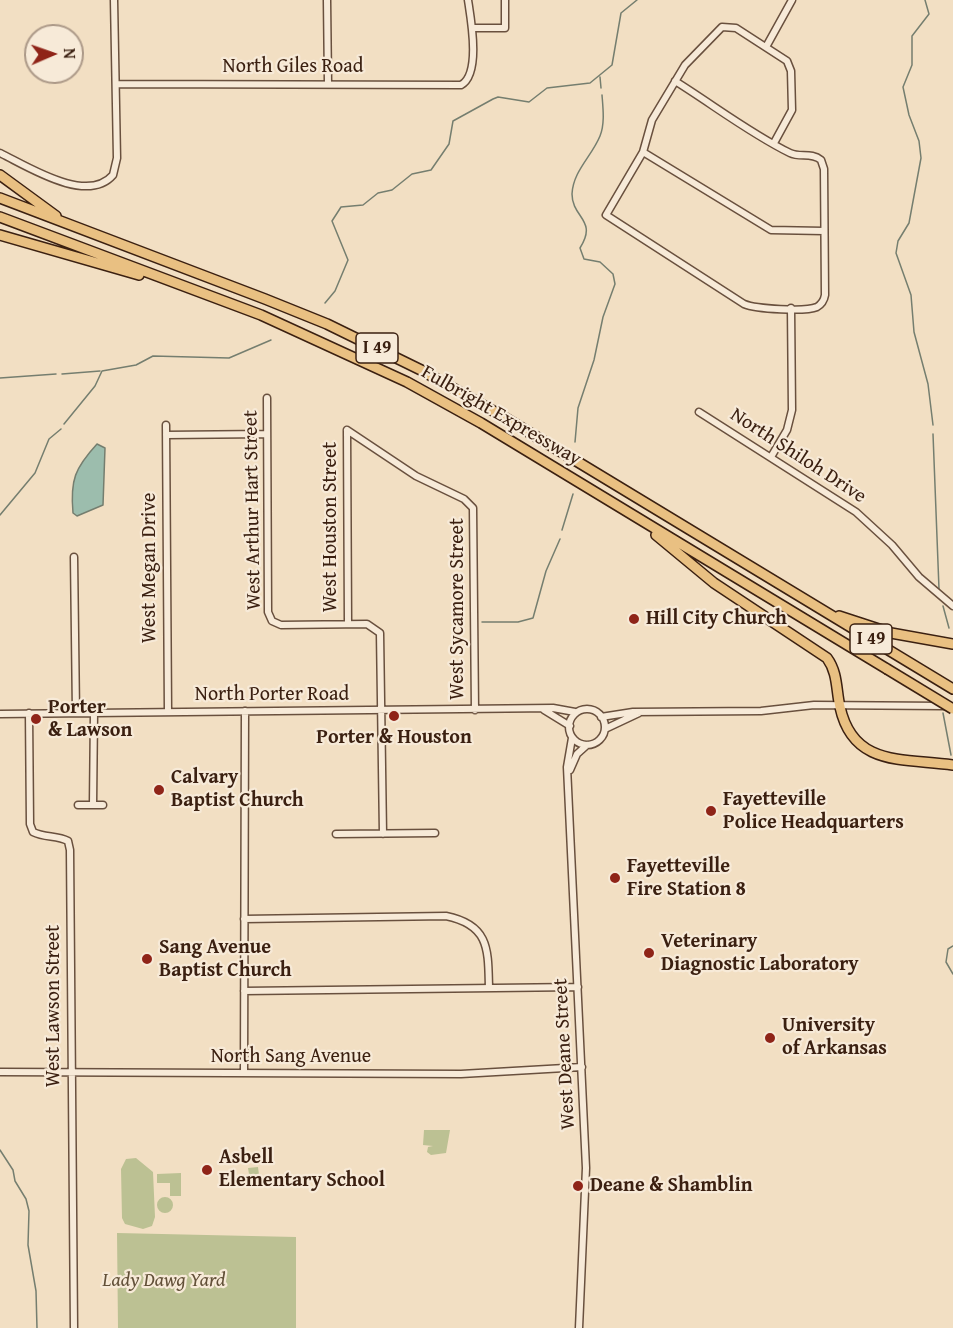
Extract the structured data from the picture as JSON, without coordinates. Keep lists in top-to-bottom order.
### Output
{
  "streets": {
    "highway": ["I 49", "Fulbright Expressway"],
    "street": [
      "North Giles Road",
      "North Shiloh Drive",
      "West Arthur Hart Street",
      "West Houston Street",
      "West Megan Drive",
      "West Sycamore Street",
      "North Porter Road",
      "West Lawson Street",
      "West Deane Street",
      "North Sang Avenue"
    ]
  },
  "crossings": [
    ["West Arthur Hart Street", "West Houston Street"],
    ["West Houston Street", "West Sycamore Street"],
    ["West Megan Drive", "North Porter Road"],
    ["West Sycamore Street", "North Porter Road"],
    ["North Porter Road", "West Lawson Street"],
    ["North Porter Road", "West Deane Street"],
    ["West Lawson Street", "North Sang Avenue"],
    ["West Deane Street", "North Sang Avenue"]
  ],
  "parks": ["Lady Dawg Yard"],
  "places": [
    "Hill City Church",
    "Porter & Houston",
    "Porter & Lawson",
    "Calvary Baptist Church",
    "Fayetteville Police Headquarters",
    "Fayetteville Fire Station 8",
    "Veterinary Diagnostic Laboratory",
    "Sang Avenue Baptist Church",
    "University of Arkansas",
    "Asbell Elementary School",
    "Deane & Shamblin"
  ],
  "north": "right"
}
